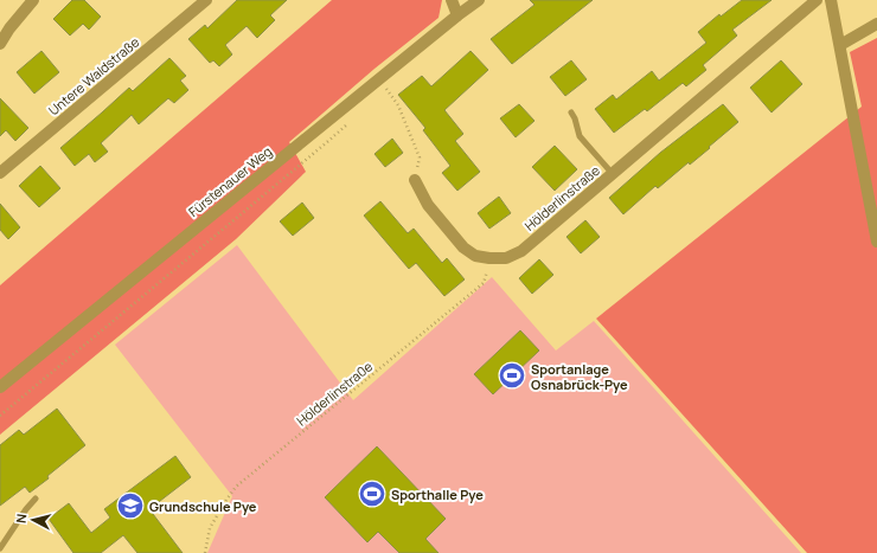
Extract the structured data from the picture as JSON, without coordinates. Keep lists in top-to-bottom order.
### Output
{
  "streets": {
    "street": ["Untere Waldstraße", "Fürstenauer Weg", "Hölderlinstraße"],
    "path": ["Hölderlinstra0e"]
  },
  "crossings": [
    ["Hölderlinstraße", "Hölderlinstra0e"]
  ],
  "places": {
    "sports": ["Sportanlage Osnabrück-Pye", "Sporthalle Pye"],
    "school or university": ["Grundschule Pye"]
  },
  "north": "left"
}
